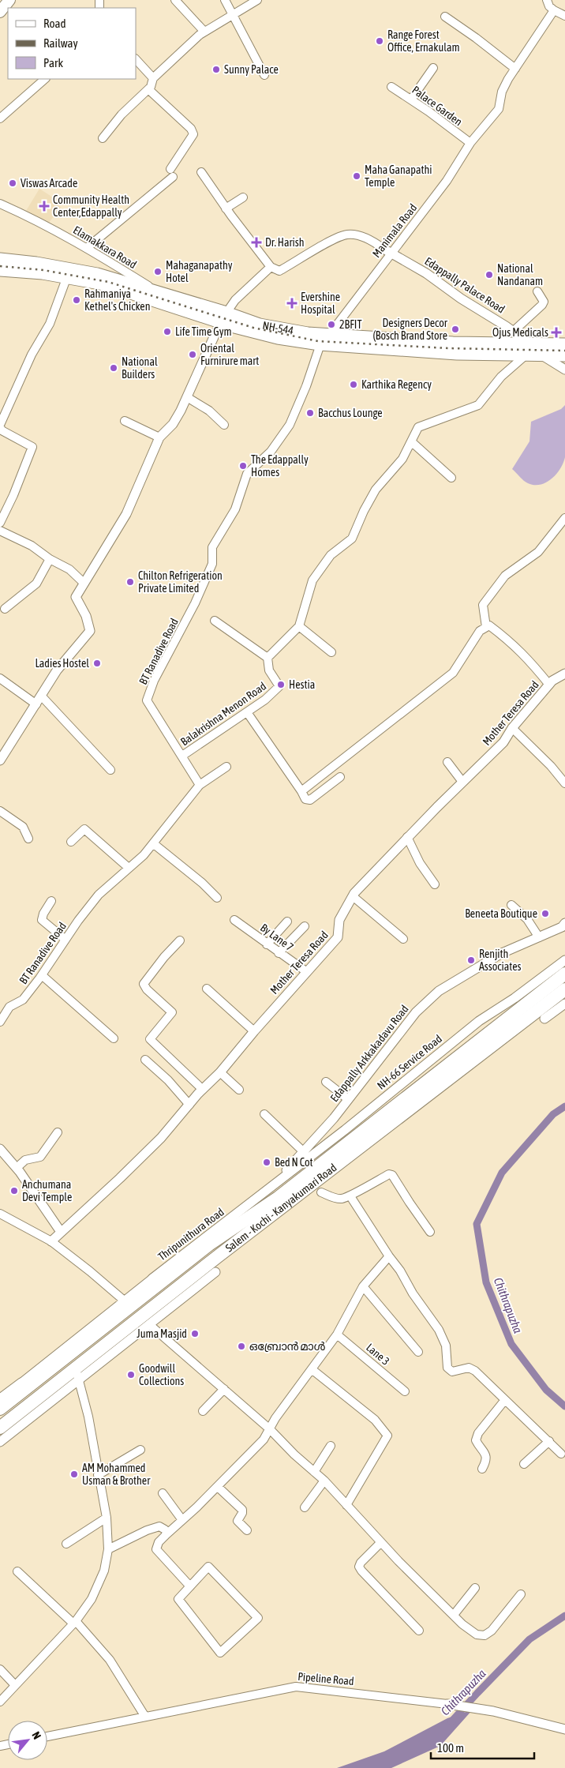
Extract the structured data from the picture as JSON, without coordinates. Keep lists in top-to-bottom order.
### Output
{
  "streets": {
    "highway": ["Salem - Kochi - Kanyakumari Road"],
    "main road": ["NH-544"],
    "street": [
      "Palace Garden",
      "Manimala Road",
      "Elamakkara Road",
      "Edappally Palace Road",
      "BT Ranadive Road",
      "Mother Teresa Road",
      "Balakrishna Menon Road",
      "By Lane 7",
      "Edappally Arkkakadavu Road",
      "NH-66 Service Road",
      "Thripunithura Road",
      "Lane 3",
      "Pipeline Road"
    ]
  },
  "crossings": [
    ["Palace Garden", "Manimala Road"],
    ["Manimala Road", "Edappally Palace Road"],
    ["Manimala Road", "NH-544"],
    ["Manimala Road", "BT Ranadive Road"],
    ["Elamakkara Road", "NH-544"],
    ["Edappally Palace Road", "NH-544"],
    ["NH-544", "BT Ranadive Road"],
    ["BT Ranadive Road", "Balakrishna Menon Road"],
    ["Mother Teresa Road", "By Lane 7"],
    ["Edappally Arkkakadavu Road", "NH-66 Service Road"],
    ["Edappally Arkkakadavu Road", "Thripunithura Road"],
    ["NH-66 Service Road", "Thripunithura Road"],
    ["Salem - Kochi - Kanyakumari Road", "Thripunithura Road"]
  ],
  "water": ["Chithrapuzha"],
  "places": {
    "other": [
      "Range Forest Office, Ernakulam",
      "Sunny Palace",
      "Maha Ganapathi Temple",
      "Viswas Arcade",
      "Mahaganapathy Hotel",
      "National Nandanam",
      "Rahmaniya Kethel's Chicken",
      "2BFIT",
      "Designers Decor (Bosch Brand Store",
      "Life Time Gym",
      "Oriental Furnirure mart",
      "National Builders",
      "Karthika Regency",
      "Bacchus Lounge",
      "The Edappally Homes",
      "Chilton Refrigeration Private Limited",
      "Ladies Hostel",
      "Hestia",
      "Beneeta Boutique",
      "Renjith Associates",
      "Bed N Cot",
      "Anchumana Devi Temple",
      "Juma Masjid",
      "ഒബ്രോൻ മാൾ",
      "Goodwill Collections",
      "AM Mohammed Usman & Brother"
    ],
    "health": [
      "Community Health Center,Edappally",
      "Dr. Harish",
      "Evershine Hospital",
      "Ojus Medicals"
    ]
  },
  "legend": ["Road", "Railway", "Park"],
  "scale_bar": "100 m",
  "north": "top right"
}
